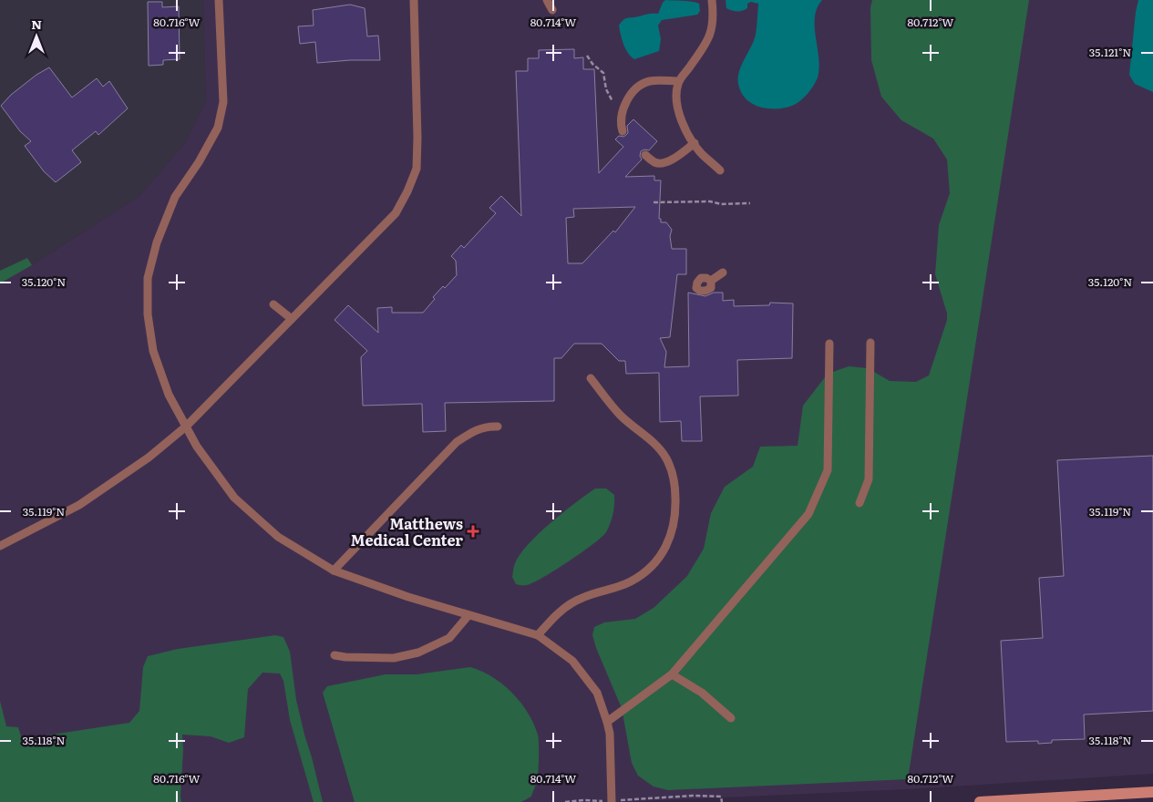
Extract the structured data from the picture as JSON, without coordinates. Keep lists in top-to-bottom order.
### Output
{
  "places": {
    "health": ["Matthews Medical Center"]
  },
  "north": "top",
  "coordinates": [
    "80.716°W",
    "80.714°W",
    "80.712°W",
    "35.121°N",
    "35.120°N",
    "35.119°N",
    "35.118°N"
  ]
}
